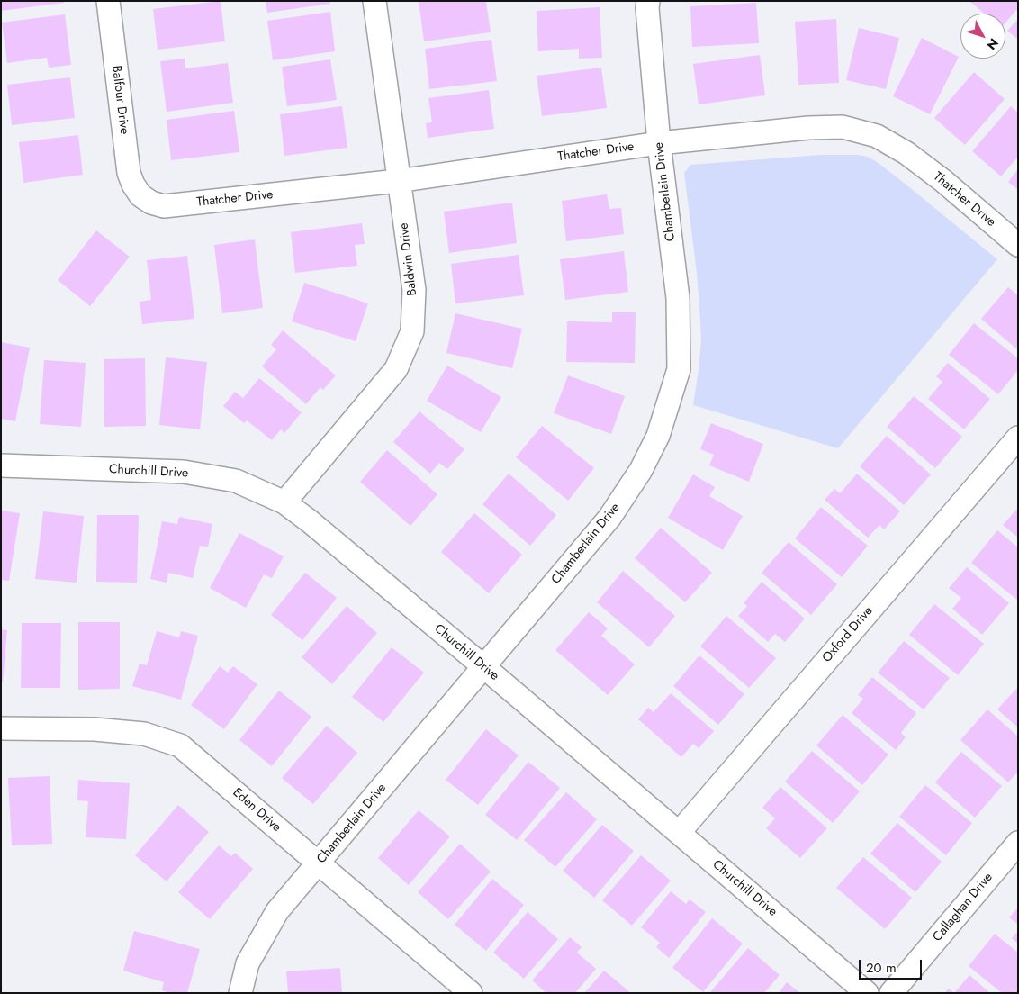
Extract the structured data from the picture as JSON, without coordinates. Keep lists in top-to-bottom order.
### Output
{
  "streets": {
    "street": [
      "Balfour Drive",
      "Thatcher Drive",
      "Chamberlain Drive",
      "Baldwin Drive",
      "Churchill Drive",
      "Oxford Drive",
      "Eden Drive",
      "Callaghan Drive"
    ]
  },
  "crossings": [
    ["Balfour Drive", "Thatcher Drive"],
    ["Thatcher Drive", "Chamberlain Drive"],
    ["Thatcher Drive", "Baldwin Drive"],
    ["Chamberlain Drive", "Churchill Drive"],
    ["Chamberlain Drive", "Eden Drive"],
    ["Baldwin Drive", "Churchill Drive"],
    ["Churchill Drive", "Oxford Drive"]
  ],
  "scale_bar": "20 m",
  "north": "bottom right"
}
